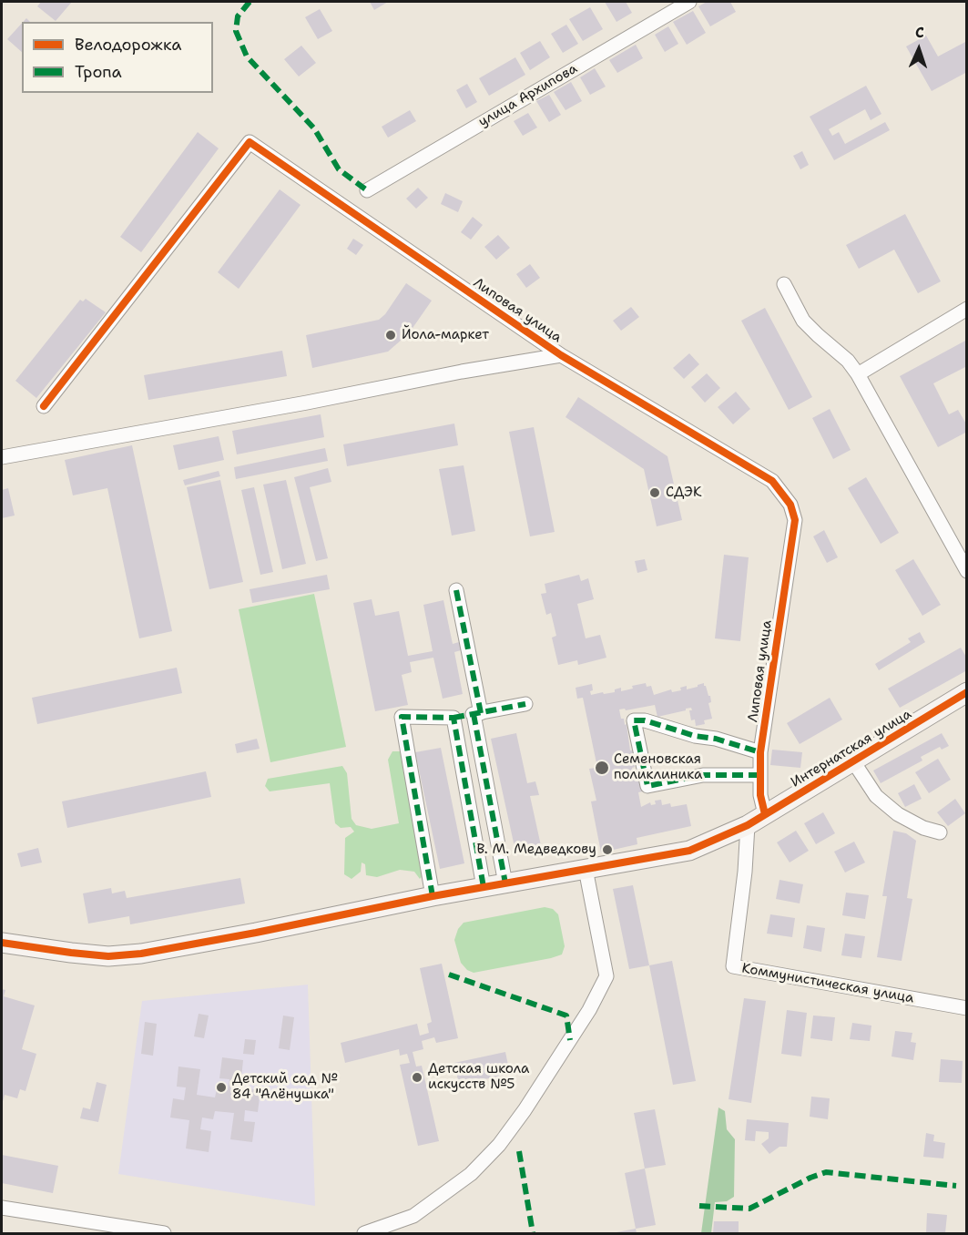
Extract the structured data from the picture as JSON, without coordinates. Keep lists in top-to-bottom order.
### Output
{
  "streets": {
    "street": [
      "улица Архипова",
      "Липовая улица",
      "Интернатская улица",
      "Коммунистическая улица"
    ]
  },
  "crossings": [
    ["Липовая улица", "Интернатская улица"],
    ["Интернатская улица", "Коммунистическая улица"]
  ],
  "places": [
    "Йола-маркет",
    "СДЭК",
    "Семеновская поликлиника",
    "В. М. Медведкову",
    "Детская школа искусств №5",
    "Детский сад № 84 \"Алёнушка\""
  ],
  "legend": ["Велодорожка", "Тропа"],
  "north": "top"
}
